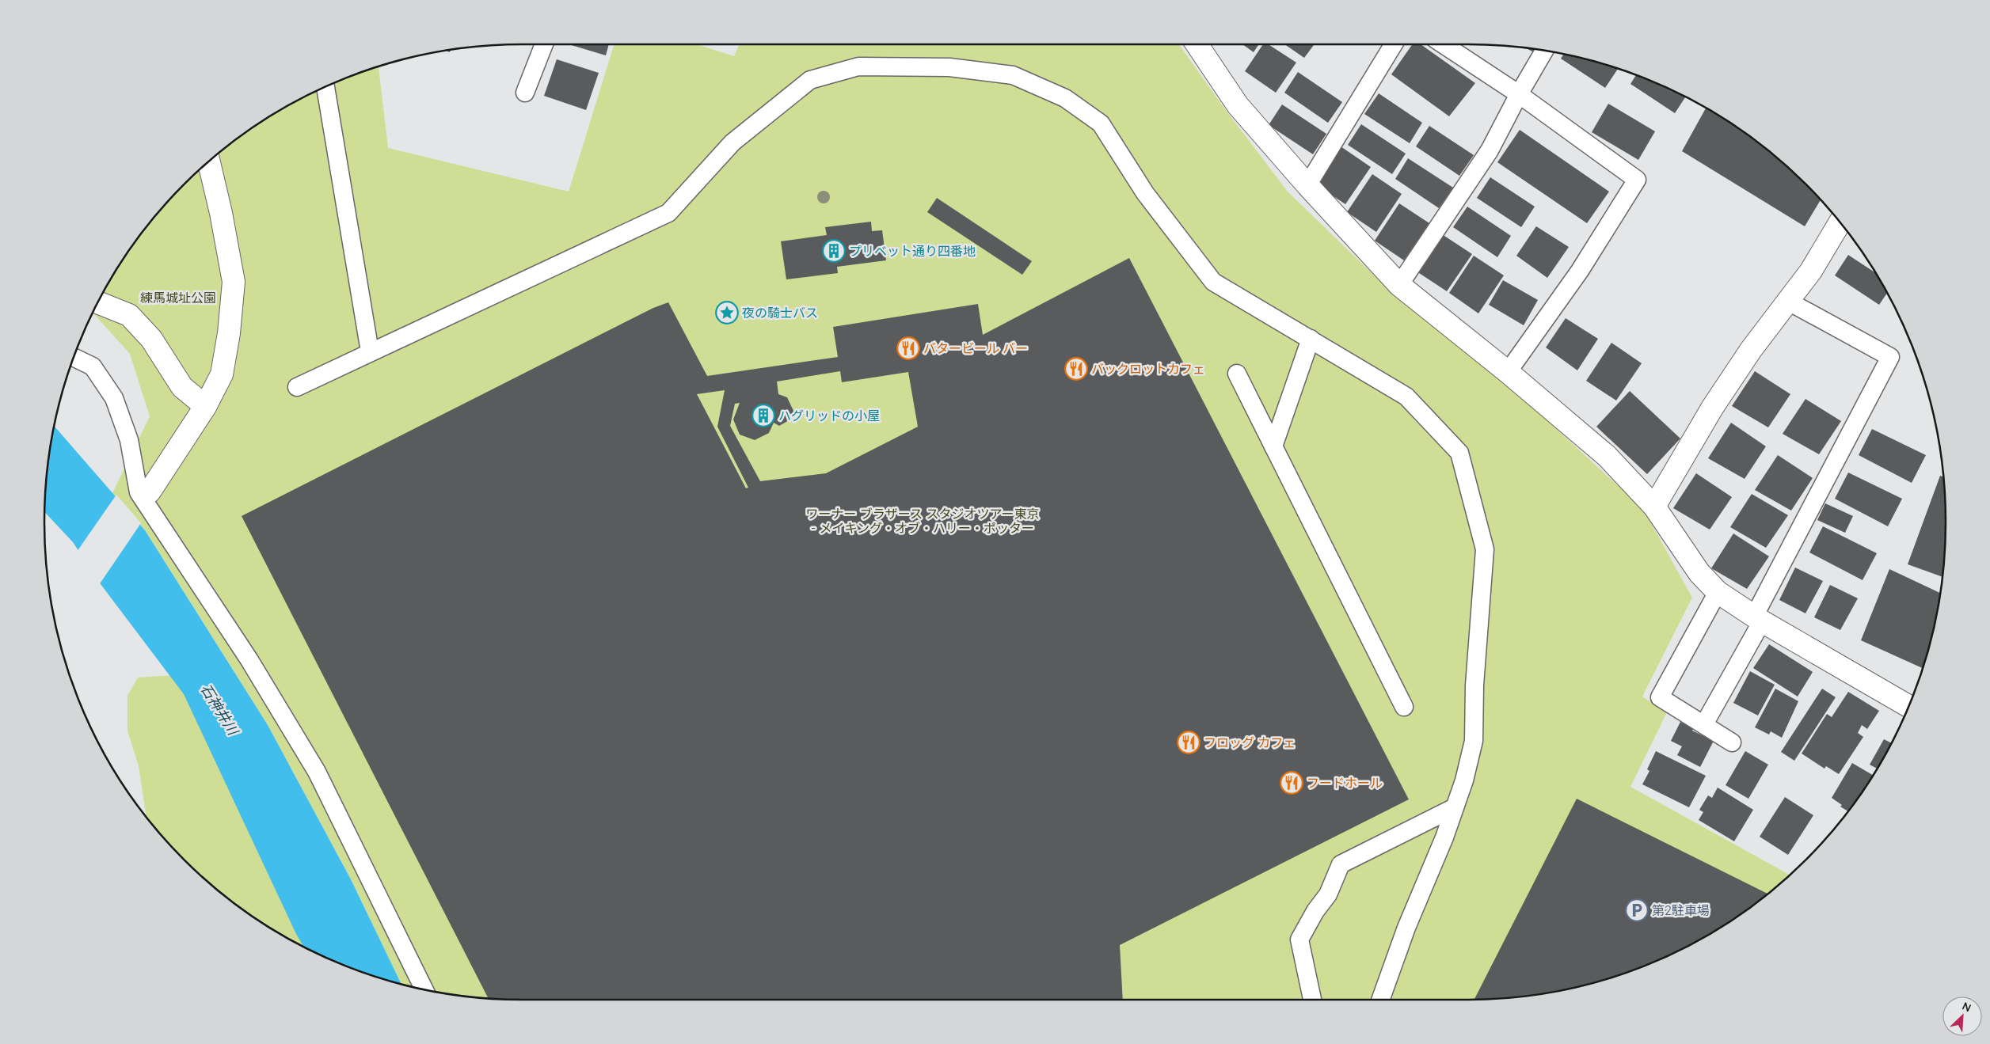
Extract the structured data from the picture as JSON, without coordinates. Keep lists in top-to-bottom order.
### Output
{
  "water": ["石神井川"],
  "parks": ["練馬城址公園", "ワーナー ブラザース スタジオツアー東京 - メイキング・オブ・ハリー・ポッター"],
  "places": {
    "building": ["プリベット通り四番地", "ハグリッドの小屋"],
    "place": ["夜の騎士バス"],
    "restaurant": [
      "バタービール バー",
      "バックロットカフェ",
      "フロッグ カフェ",
      "フードホール"
    ],
    "parking": ["第2駐車場"]
  },
  "north": "top right"
}
